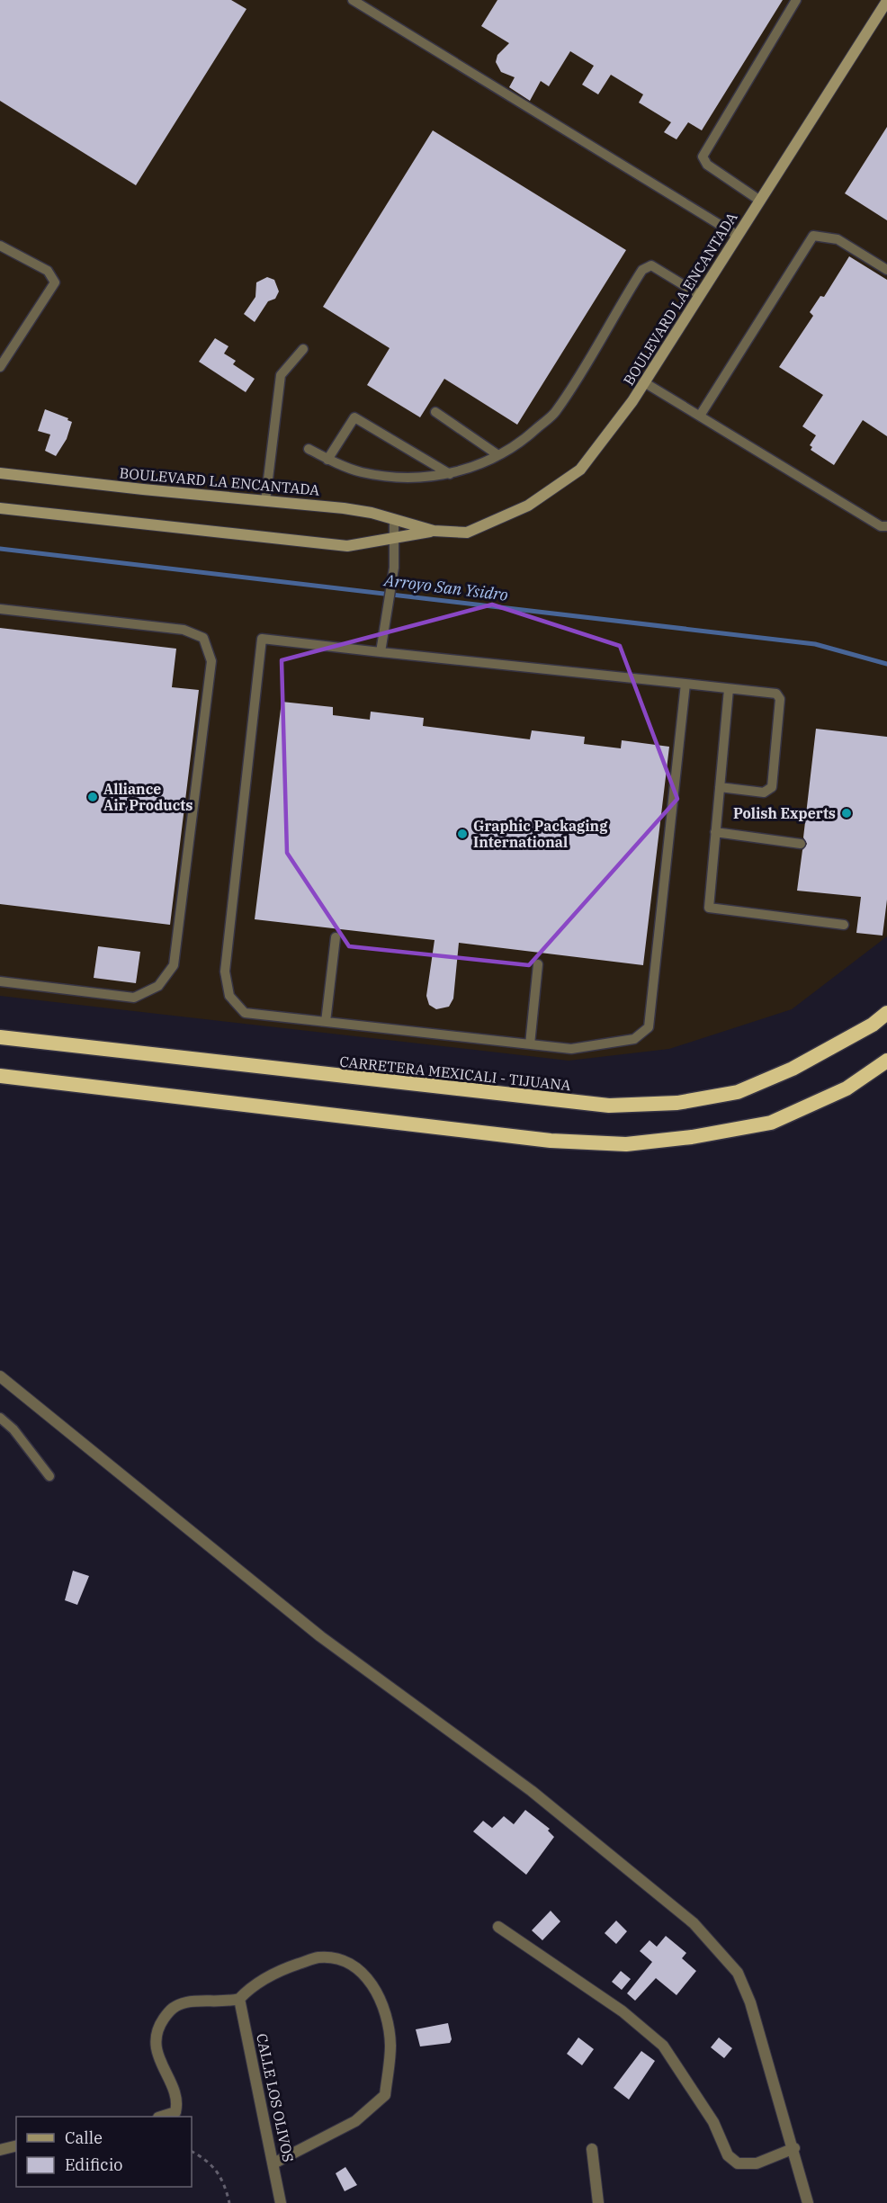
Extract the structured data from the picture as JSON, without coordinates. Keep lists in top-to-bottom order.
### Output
{
  "streets": {
    "highway": ["CARRETERA MEXICALI - TIJUANA"],
    "main road": ["BOULEVARD LA ENCANTADA"],
    "street": ["CALLE LOS OLIVOS"]
  },
  "water": ["Arroyo San Ysidro"],
  "places": ["Alliance Air Products", "Polish Experts", "Graphic Packaging International"],
  "legend": ["Calle", "Edificio"]
}
